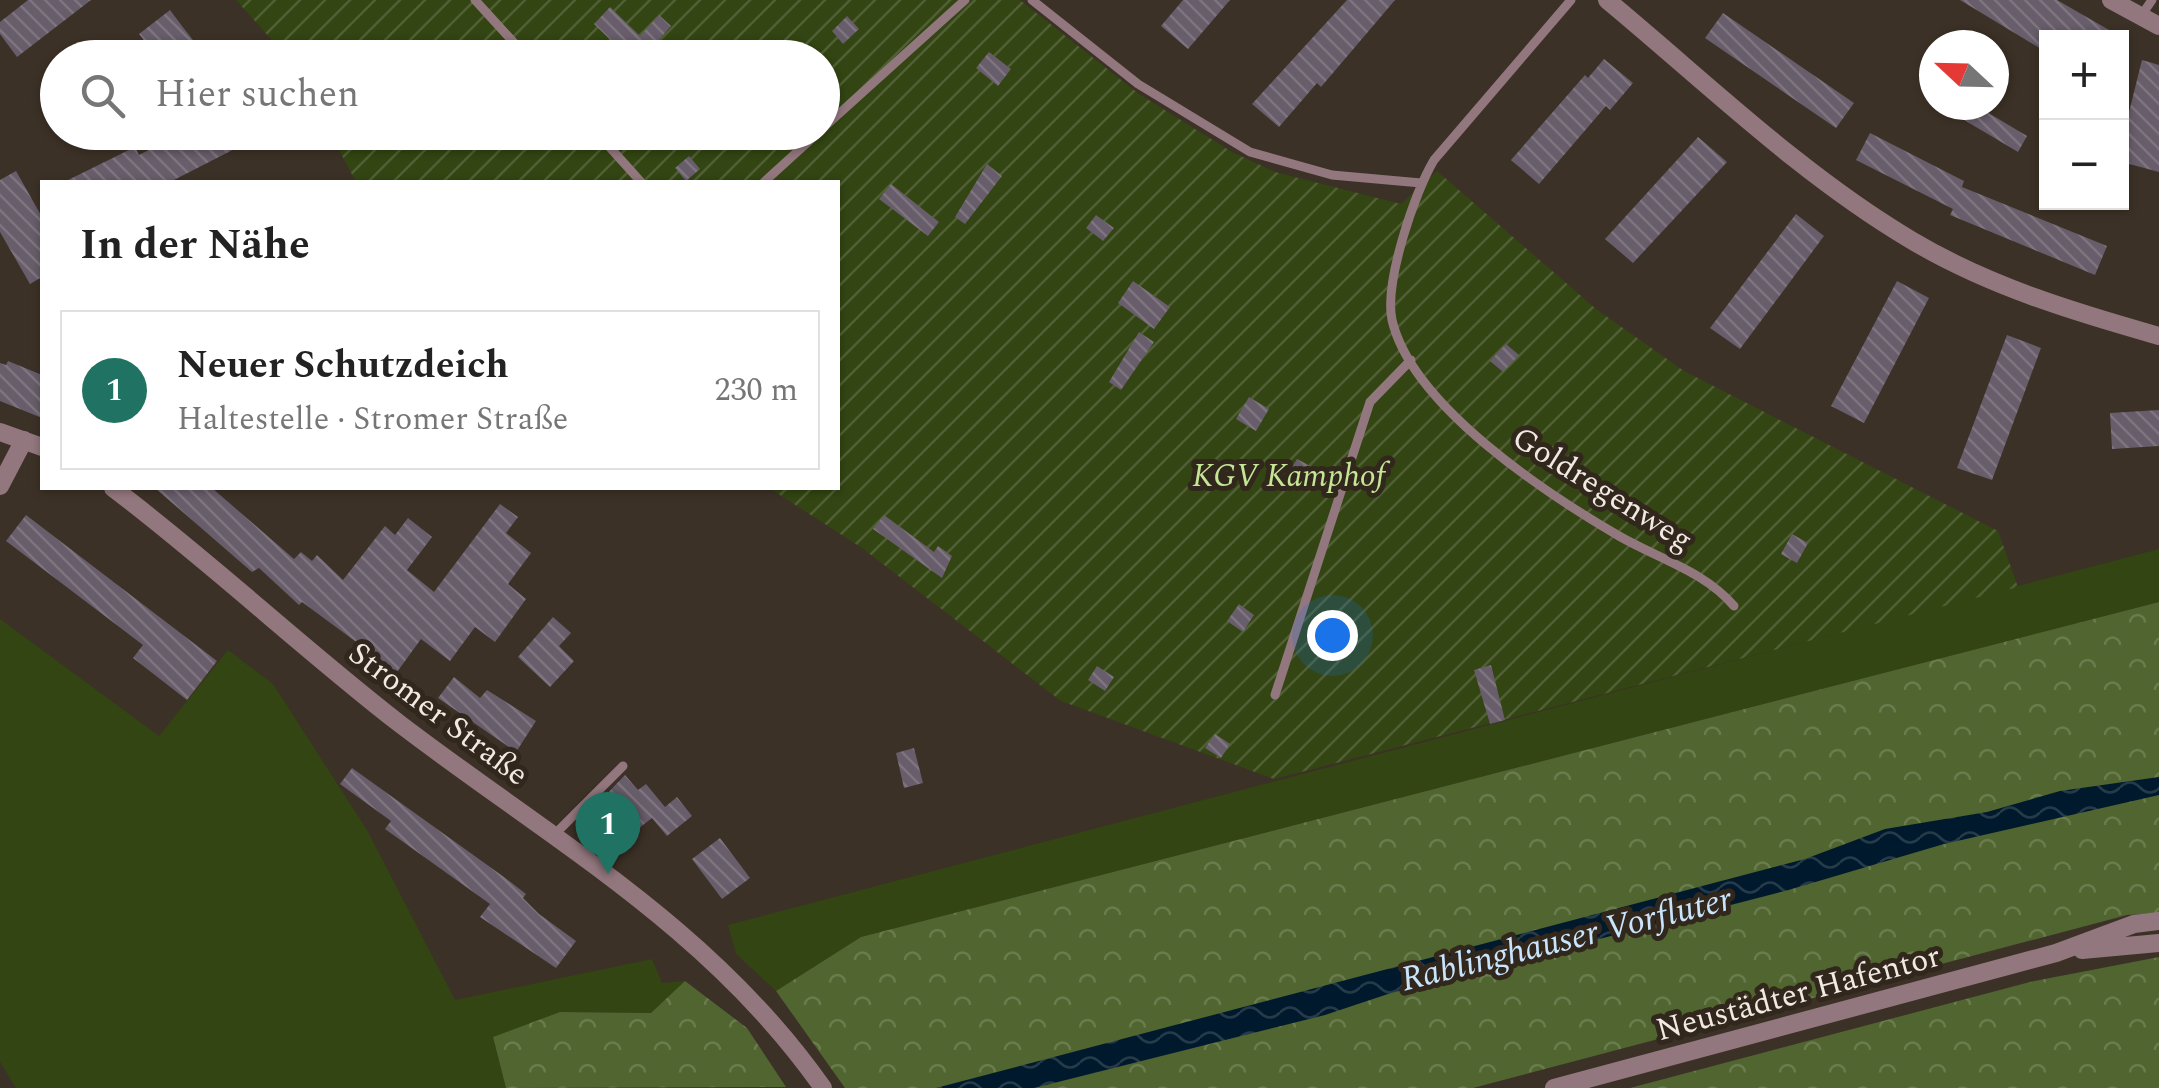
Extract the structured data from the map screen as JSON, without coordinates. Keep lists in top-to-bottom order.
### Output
{
  "streets": {
    "street": ["Stromer Straße", "Neustädter Hafentor"],
    "lane": ["Goldregenweg"]
  },
  "water": ["Rablinghauser Vorfluter"],
  "parks": ["KGV Kamphof"],
  "north": "left",
  "page": {
    "map_buttons": ["+", "−"],
    "search": "Hier suchen",
    "heading": "In der Nähe",
    "list": [
      {
        "mark": "1",
        "name": "Neuer Schutzdeich",
        "note": "Haltestelle · Stromer Straße",
        "value": "230 m"
      }
    ],
    "pins": "1"
  }
}
